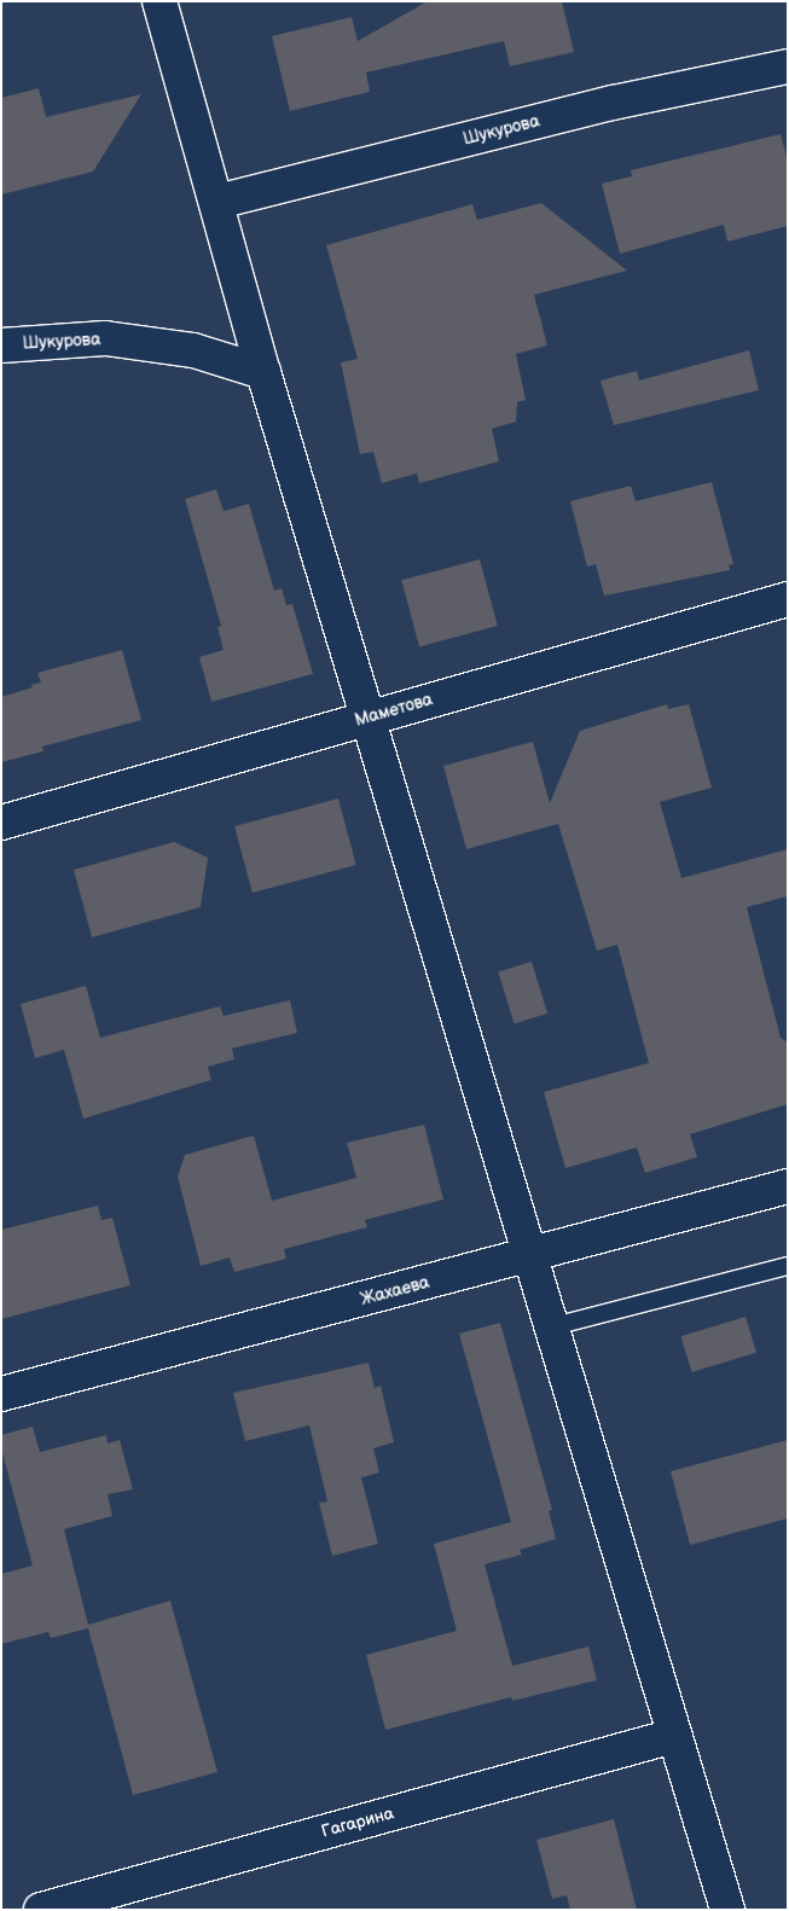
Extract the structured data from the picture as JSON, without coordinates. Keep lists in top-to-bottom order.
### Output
{
  "streets": {
    "street": [
      "Шукурова",
      "Маметова",
      "Жахаева",
      "Гагарина"
    ]
  }
}
